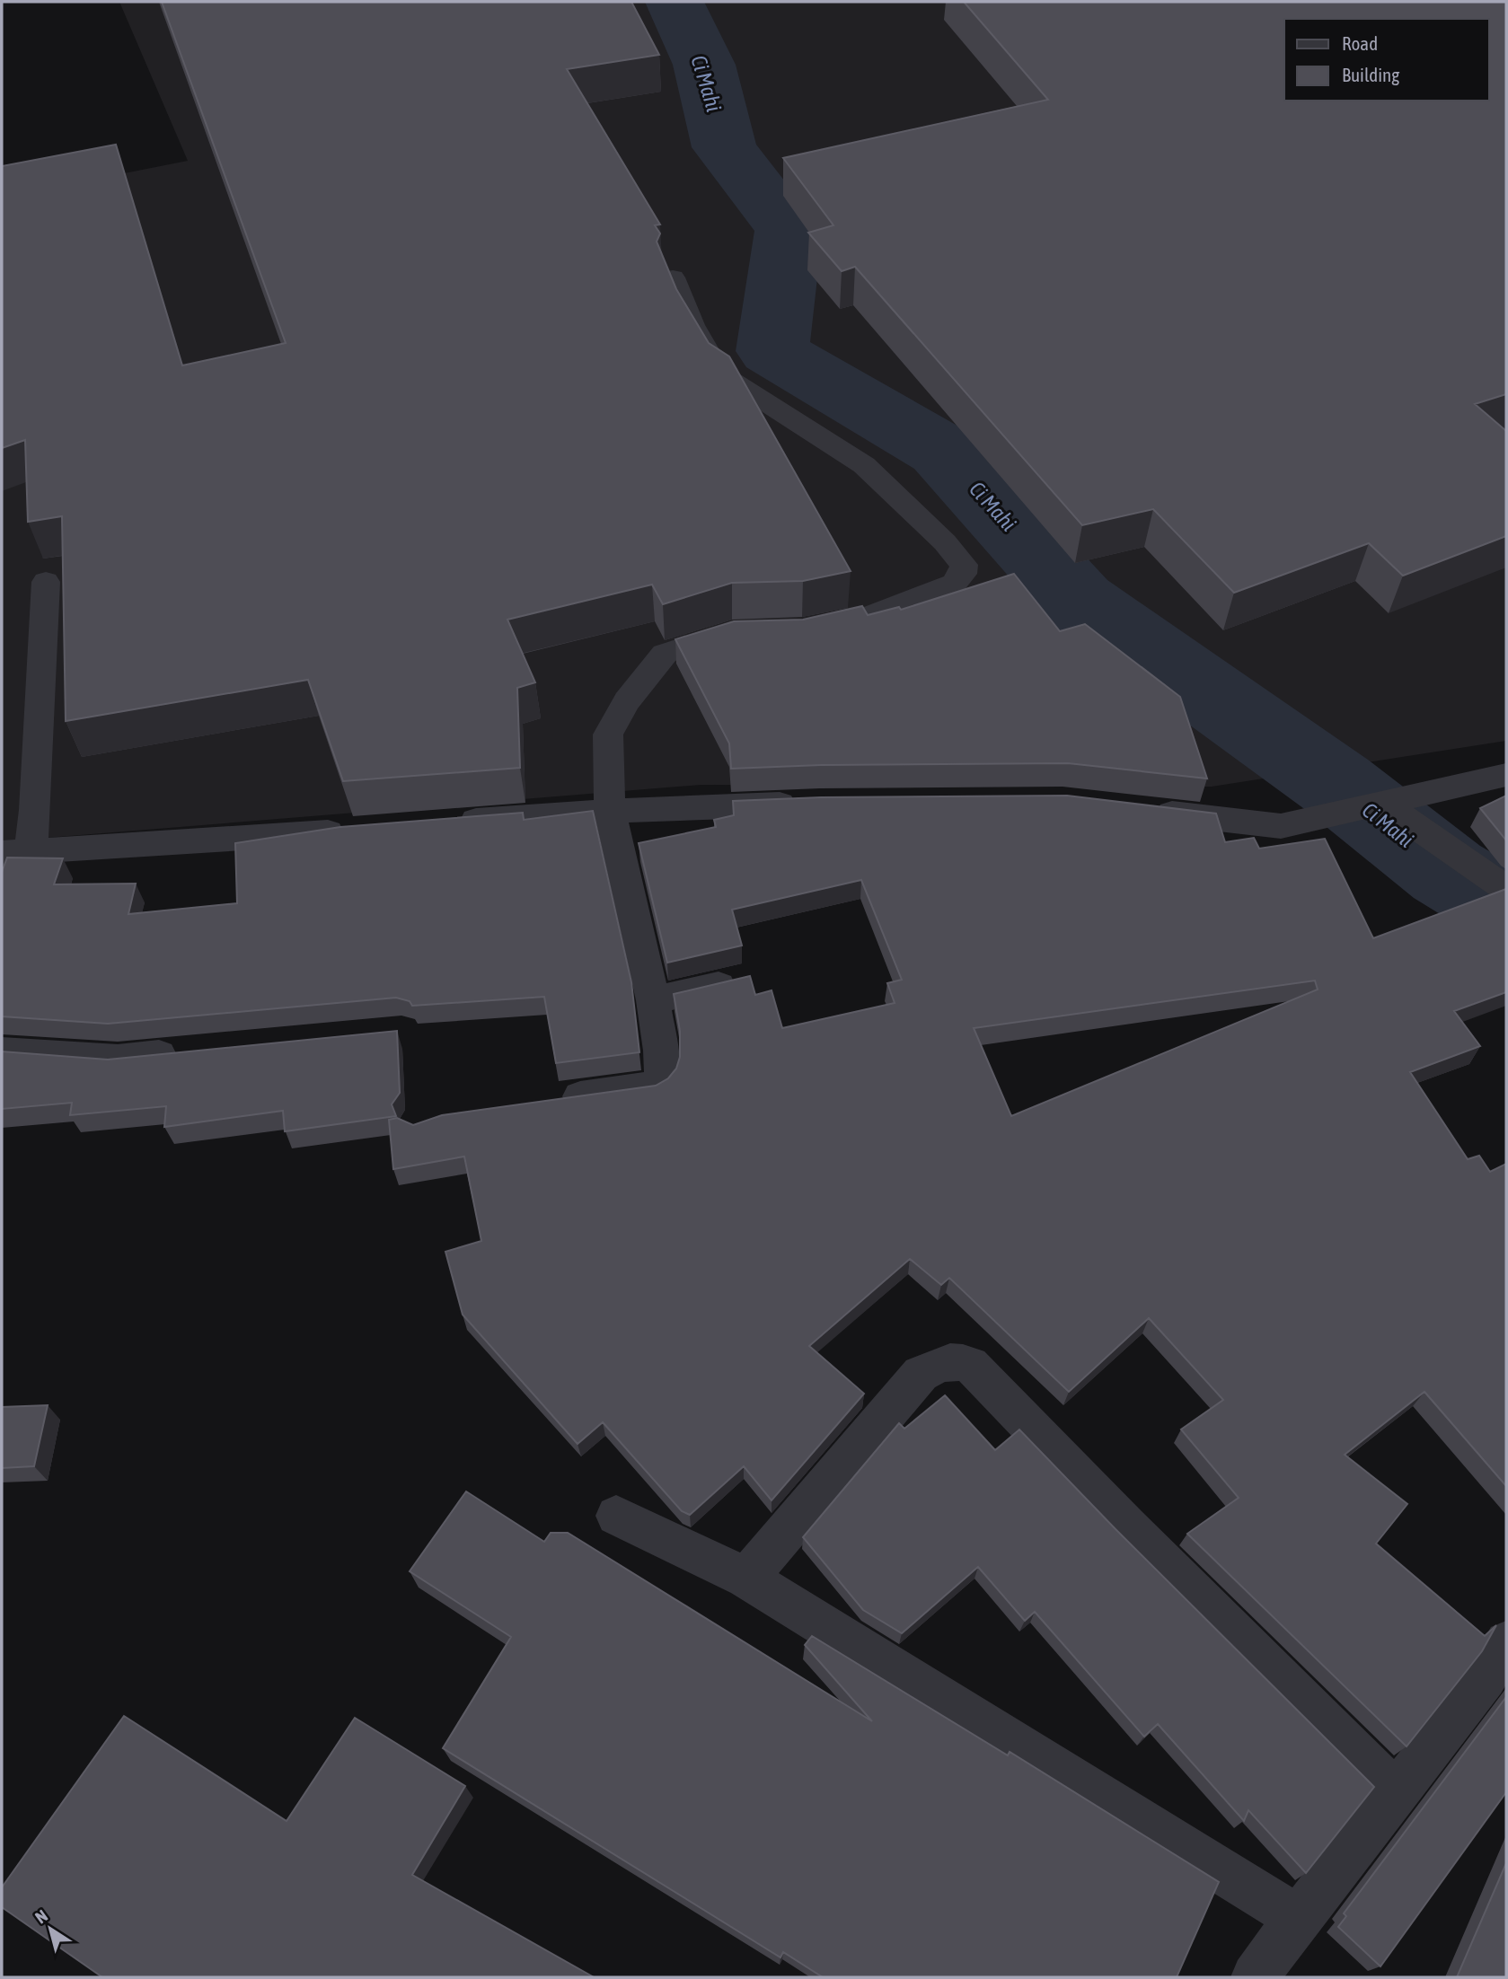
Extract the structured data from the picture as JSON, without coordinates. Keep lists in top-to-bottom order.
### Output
{
  "water": ["Ci Mahi"],
  "legend": ["Road", "Building"],
  "north": "top left"
}
